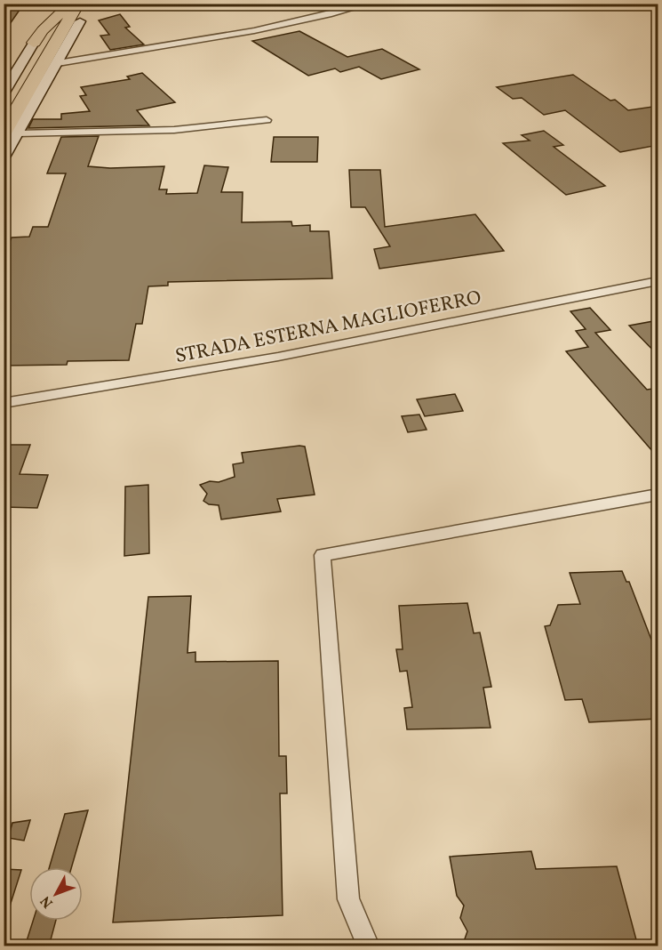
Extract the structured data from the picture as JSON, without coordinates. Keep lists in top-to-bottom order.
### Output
{
  "streets": {
    "street": ["STRADA ESTERNA MAGLIOFERRO"]
  },
  "north": "bottom left"
}
